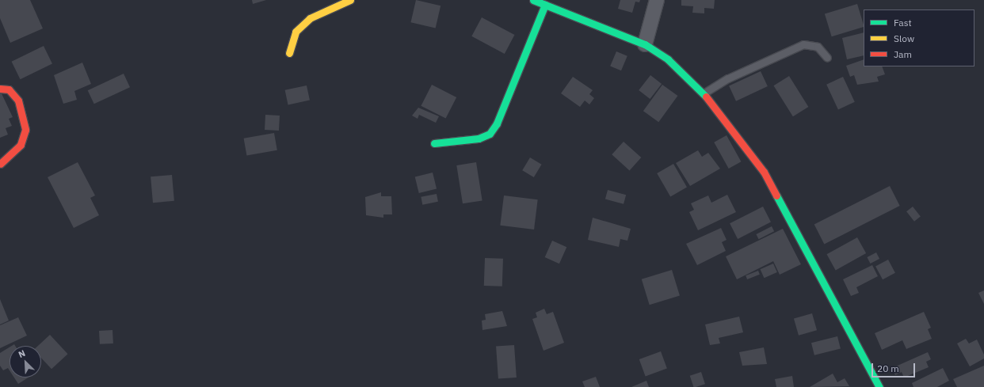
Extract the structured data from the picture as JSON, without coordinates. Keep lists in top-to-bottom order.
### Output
{
  "legend": ["Fast", "Slow", "Jam"],
  "scale_bar": "20 m",
  "north": "top left"
}
